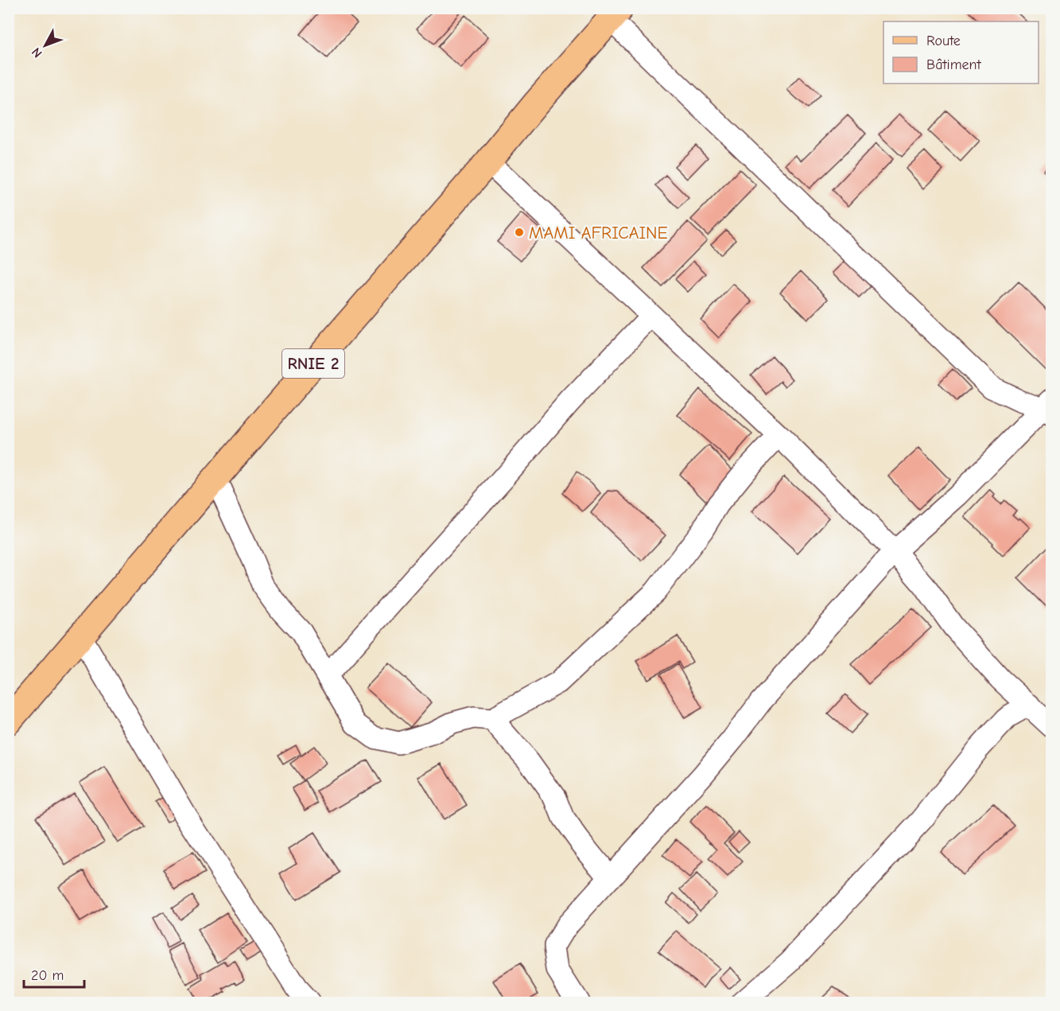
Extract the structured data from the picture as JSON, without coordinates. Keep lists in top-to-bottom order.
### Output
{
  "streets": {
    "main road": ["RNIE 2"]
  },
  "places": ["MAMI AFRICAINE"],
  "legend": ["Route", "Bâtiment"],
  "scale_bar": "20 m",
  "north": "bottom left"
}
